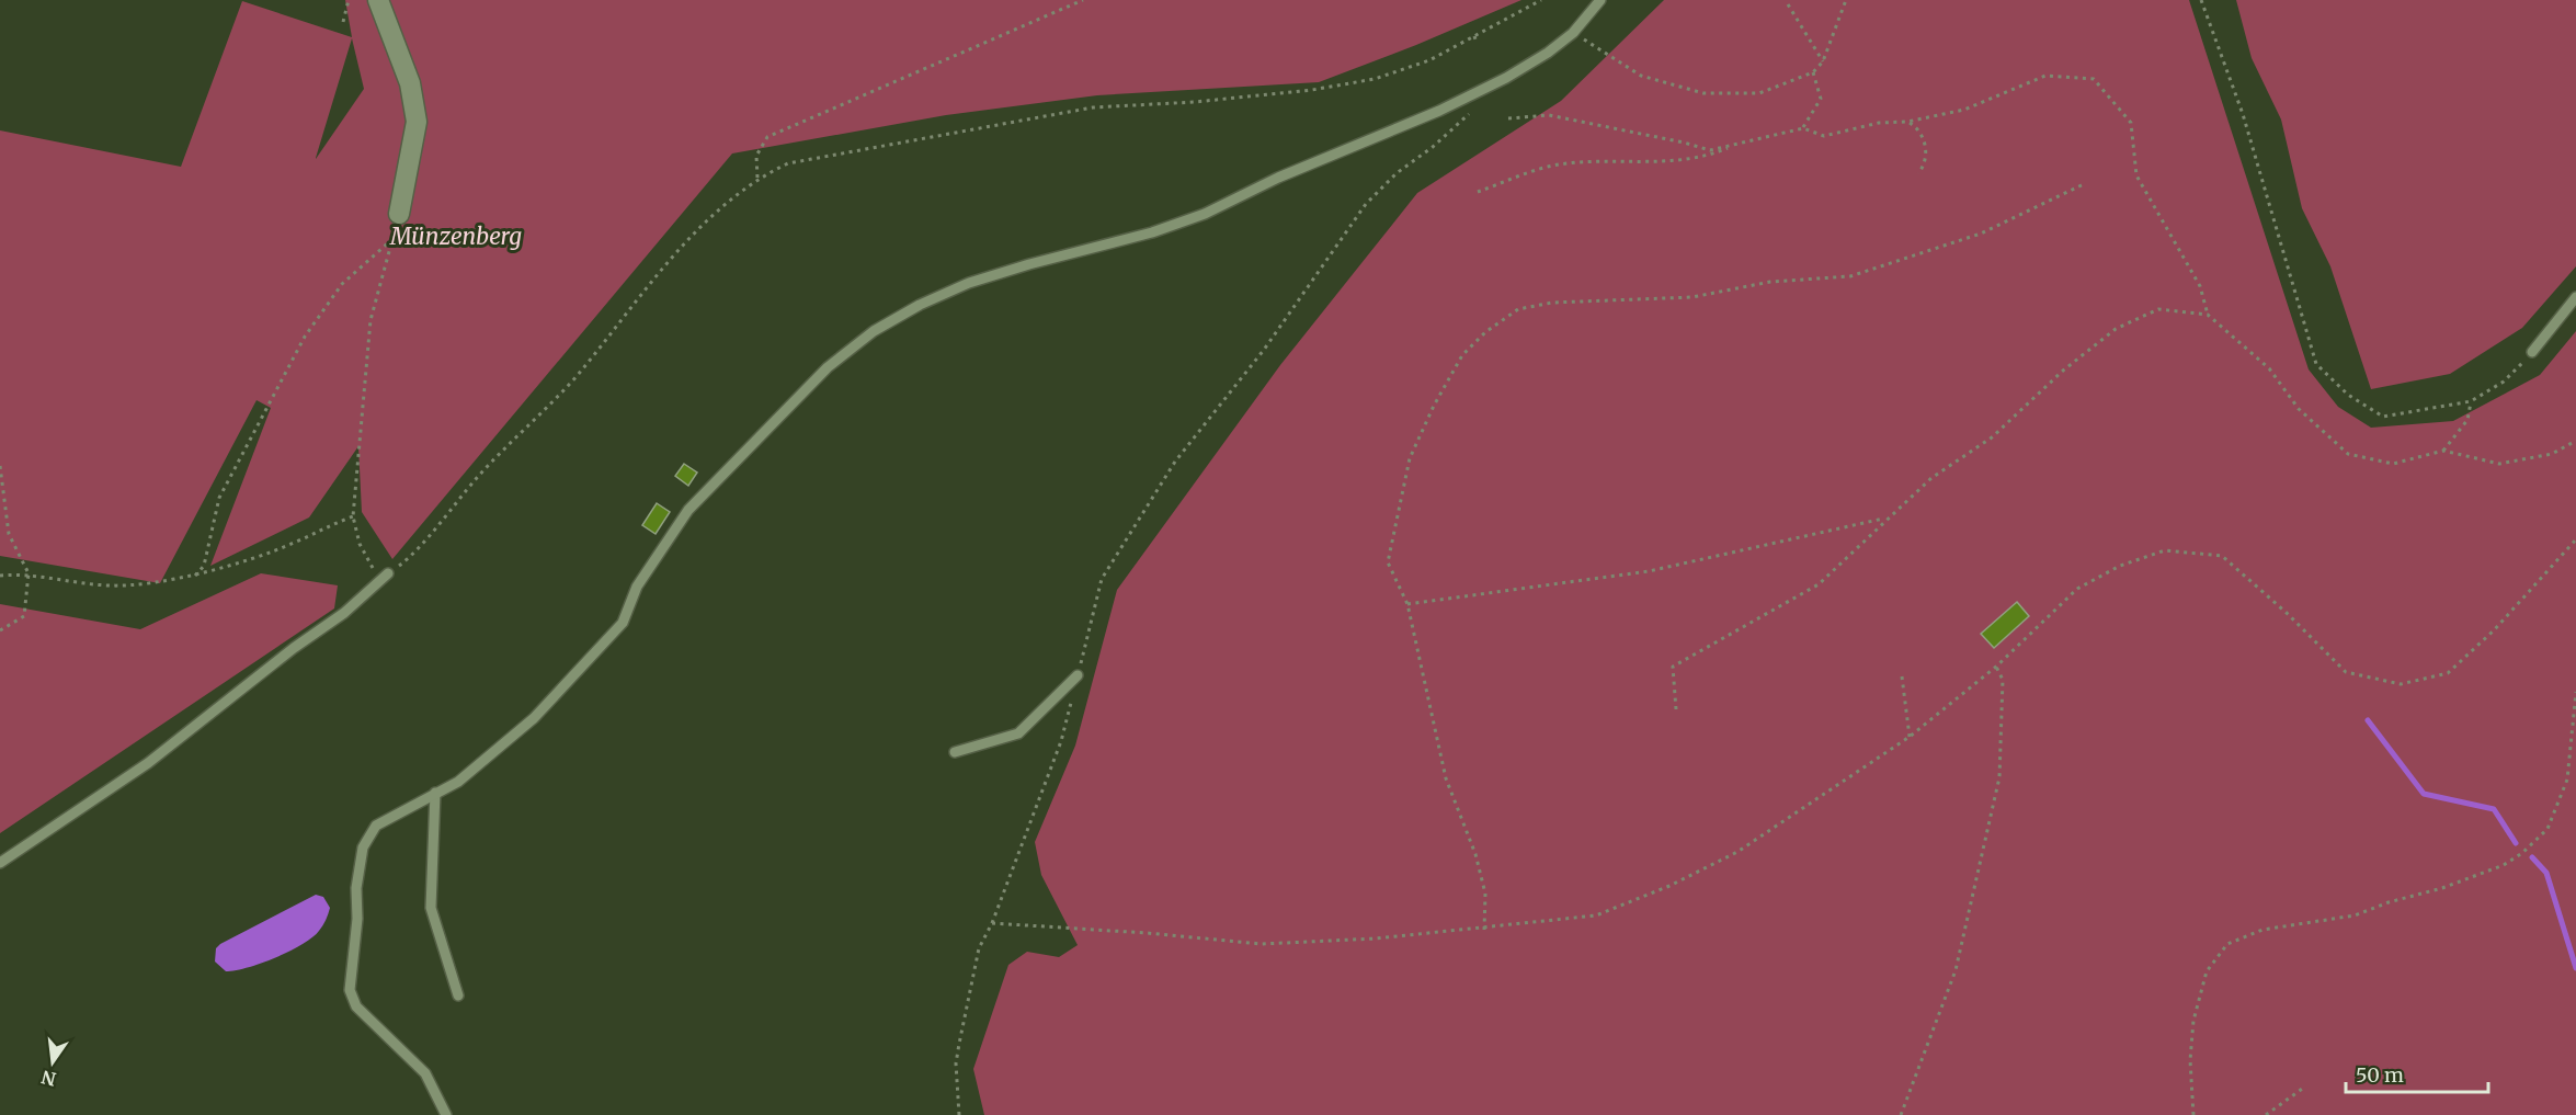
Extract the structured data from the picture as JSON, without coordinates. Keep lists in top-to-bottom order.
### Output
{
  "parks": ["Münzenberg"],
  "scale_bar": "50 m",
  "north": "bottom"
}
